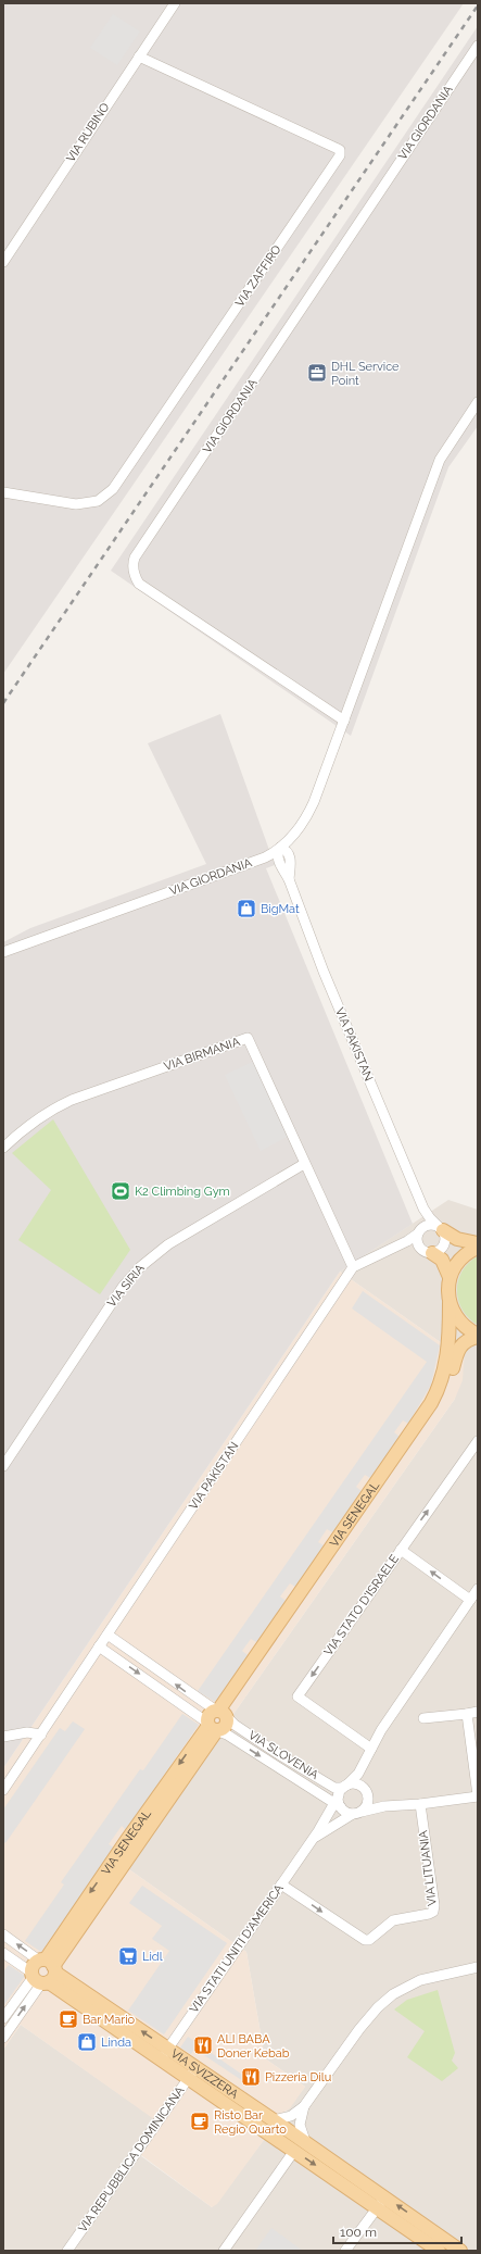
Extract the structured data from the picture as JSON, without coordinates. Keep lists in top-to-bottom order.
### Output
{
  "streets": {
    "main road": ["VIA SENEGAL", "VIA SVIZZERA"],
    "street": [
      "VIA GIORDANIA",
      "VIA RUBINO",
      "VIA ZAFFIRO",
      "VIA PAKISTAN",
      "VIA BIRMANIA",
      "VIA SIRIA",
      "VIA STATO D'ISRAELE",
      "VIA SLOVENIA",
      "VIA LITUANIA",
      "VIA STATI UNITI D'AMERICA",
      "VIA REPUBBLICA DOMINICANA"
    ]
  },
  "crossings": [
    ["VIA GIORDANIA", "VIA PAKISTAN"],
    ["VIA RUBINO", "VIA ZAFFIRO"],
    ["VIA PAKISTAN", "VIA BIRMANIA"],
    ["VIA PAKISTAN", "VIA SLOVENIA"],
    ["VIA BIRMANIA", "VIA SIRIA"],
    ["VIA SENEGAL", "VIA SLOVENIA"],
    ["VIA SENEGAL", "VIA SVIZZERA"],
    ["VIA STATO D'ISRAELE", "VIA STATI UNITI D'AMERICA"],
    ["VIA SLOVENIA", "VIA STATI UNITI D'AMERICA"],
    ["VIA LITUANIA", "VIA STATI UNITI D'AMERICA"],
    ["VIA STATI UNITI D'AMERICA", "VIA SVIZZERA"],
    ["VIA SVIZZERA", "VIA REPUBBLICA DOMINICANA"]
  ],
  "places": {
    "office": ["DHL Service Point"],
    "shop": ["BigMat", "Linda"],
    "sports": ["K2 Climbing Gym"],
    "supermarket": ["Lidl"],
    "cafe": ["Bar Mario", "Risto Bar Regio Quarto"],
    "restaurant": ["ALI BABA Doner Kebab", "Pizzeria Dilu"]
  },
  "scale_bar": "100 m"
}
